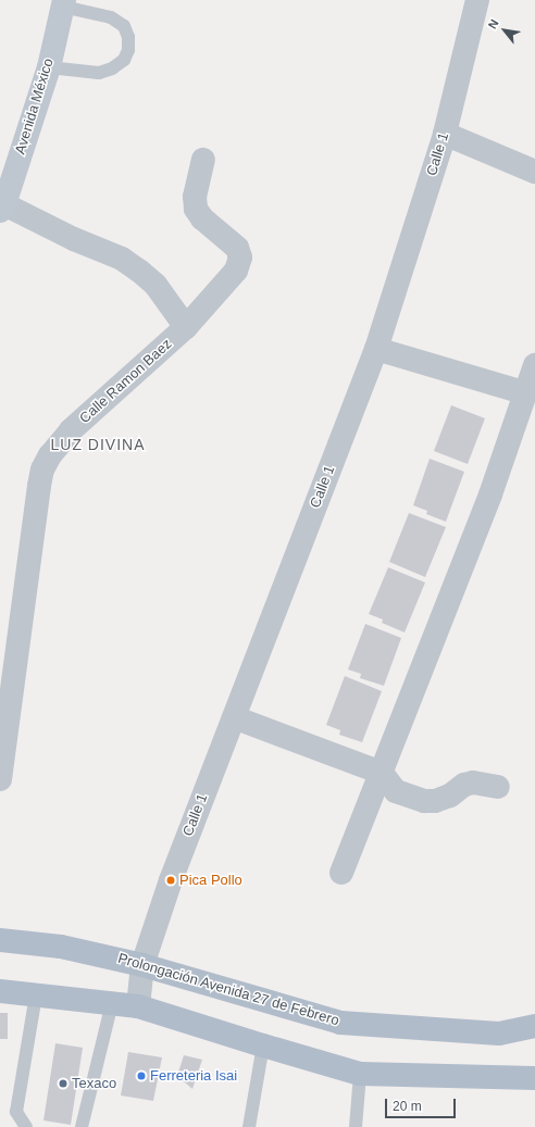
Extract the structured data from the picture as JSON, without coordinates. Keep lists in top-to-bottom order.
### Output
{
  "streets": {
    "main road": ["Prolongación Avenida 27 de Febrero"],
    "street": ["Avenida México", "Calle 1", "Calle Ramon Baez"]
  },
  "crossings": [
    ["Calle 1", "Prolongación Avenida 27 de Febrero"]
  ],
  "districts": ["LUZ DIVINA"],
  "places": ["Pica Pollo", "Ferreteria Isai", "Texaco"],
  "scale_bar": "20 m",
  "north": "top left"
}
